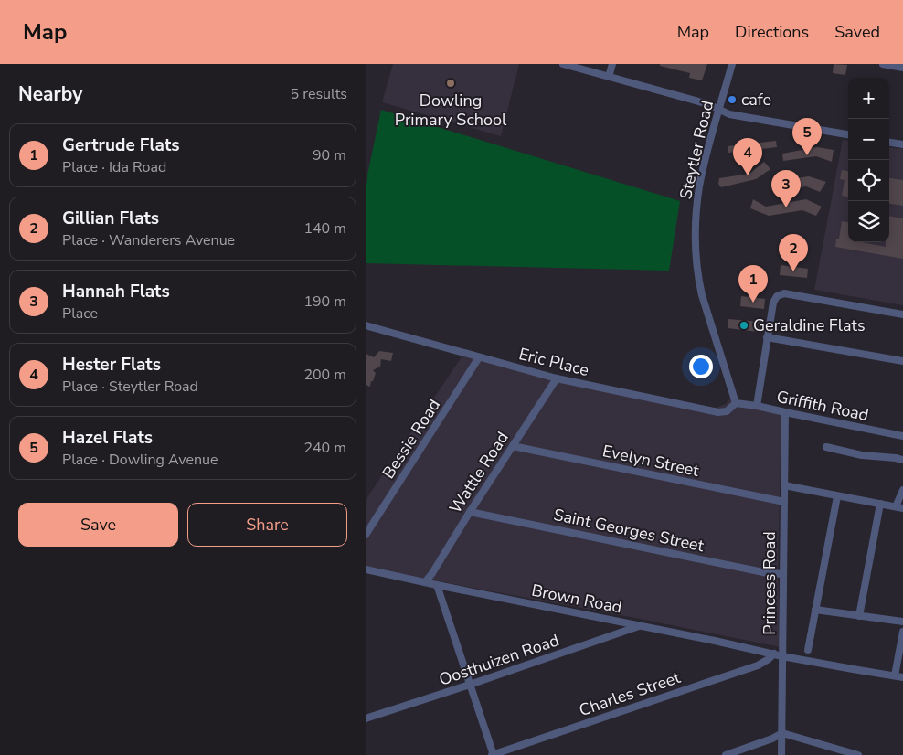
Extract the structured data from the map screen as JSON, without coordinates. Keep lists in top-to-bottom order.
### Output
{
  "streets": {
    "street": [
      "Steytler Road",
      "Eric Place",
      "Griffith Road",
      "Bessie Road",
      "Evelyn Street",
      "Wattle Road",
      "Saint Georges Street",
      "Princess Road",
      "Brown Road",
      "Oosthuizen Road",
      "Charles Street"
    ]
  },
  "crossings": [
    ["Steytler Road", "Eric Place"],
    ["Steytler Road", "Griffith Road"],
    ["Eric Place", "Griffith Road"],
    ["Eric Place", "Bessie Road"],
    ["Eric Place", "Wattle Road"],
    ["Griffith Road", "Princess Road"],
    ["Evelyn Street", "Wattle Road"],
    ["Evelyn Street", "Princess Road"],
    ["Wattle Road", "Saint Georges Street"],
    ["Wattle Road", "Brown Road"],
    ["Saint Georges Street", "Princess Road"],
    ["Princess Road", "Brown Road"],
    ["Brown Road", "Oosthuizen Road"],
    ["Brown Road", "Charles Street"]
  ],
  "places": ["Dowling Primary School", "cafe", "Geraldine Flats"],
  "page": {
    "header": "Map",
    "nav": ["Map", "Directions", "Saved"],
    "heading": ["Nearby", "5 results"],
    "map_buttons": ["+", "−"],
    "pins": [
      "5",
      "4",
      "3",
      "2",
      "1"
    ],
    "list": [
      {
        "mark": "1",
        "name": "Gertrude Flats",
        "note": "Place · Ida Road",
        "value": "90 m"
      },
      {
        "mark": "2",
        "name": "Gillian Flats",
        "note": "Place · Wanderers Avenue",
        "value": "140 m"
      },
      {
        "mark": "3",
        "name": "Hannah Flats",
        "note": "Place",
        "value": "190 m"
      },
      {
        "mark": "4",
        "name": "Hester Flats",
        "note": "Place · Steytler Road",
        "value": "200 m"
      },
      {
        "mark": "5",
        "name": "Hazel Flats",
        "note": "Place · Dowling Avenue",
        "value": "240 m"
      }
    ],
    "buttons": ["Save", "Share"]
  }
}
